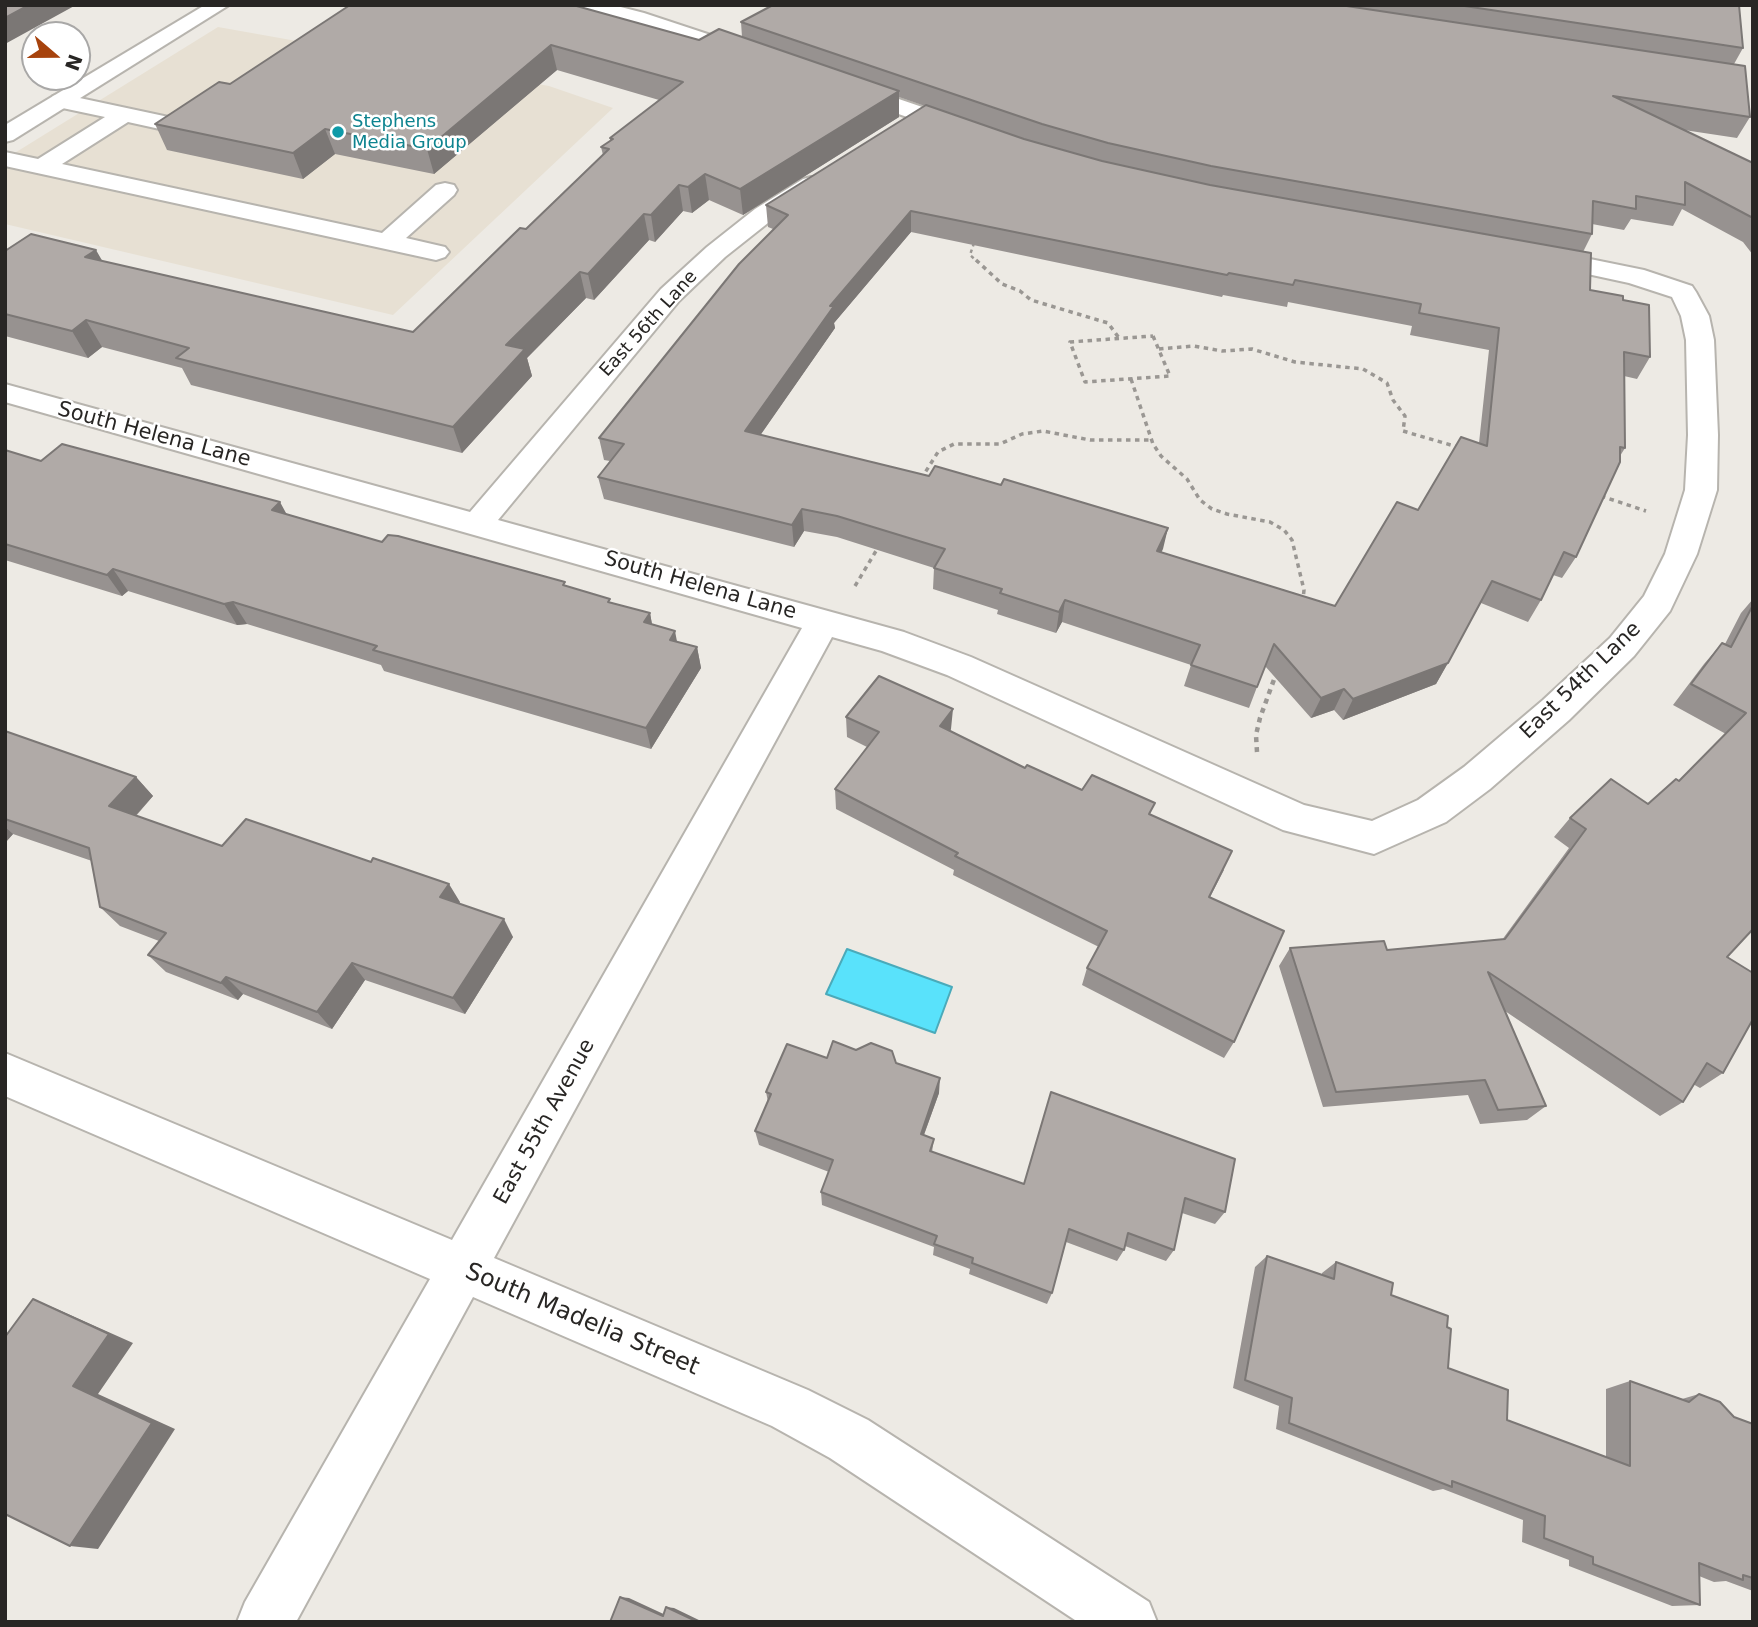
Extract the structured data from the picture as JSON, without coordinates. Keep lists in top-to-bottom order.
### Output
{
  "streets": {
    "street": [
      "East 56th Lane",
      "South Helena Lane",
      "East 54th Lane",
      "East 55th Avenue",
      "South Madelia Street"
    ]
  },
  "crossings": [
    ["East 56th Lane", "South Helena Lane"],
    ["South Helena Lane", "East 54th Lane"],
    ["South Helena Lane", "East 55th Avenue"],
    ["East 55th Avenue", "South Madelia Street"]
  ],
  "places": ["Stephens Media Group"],
  "north": "right"
}
